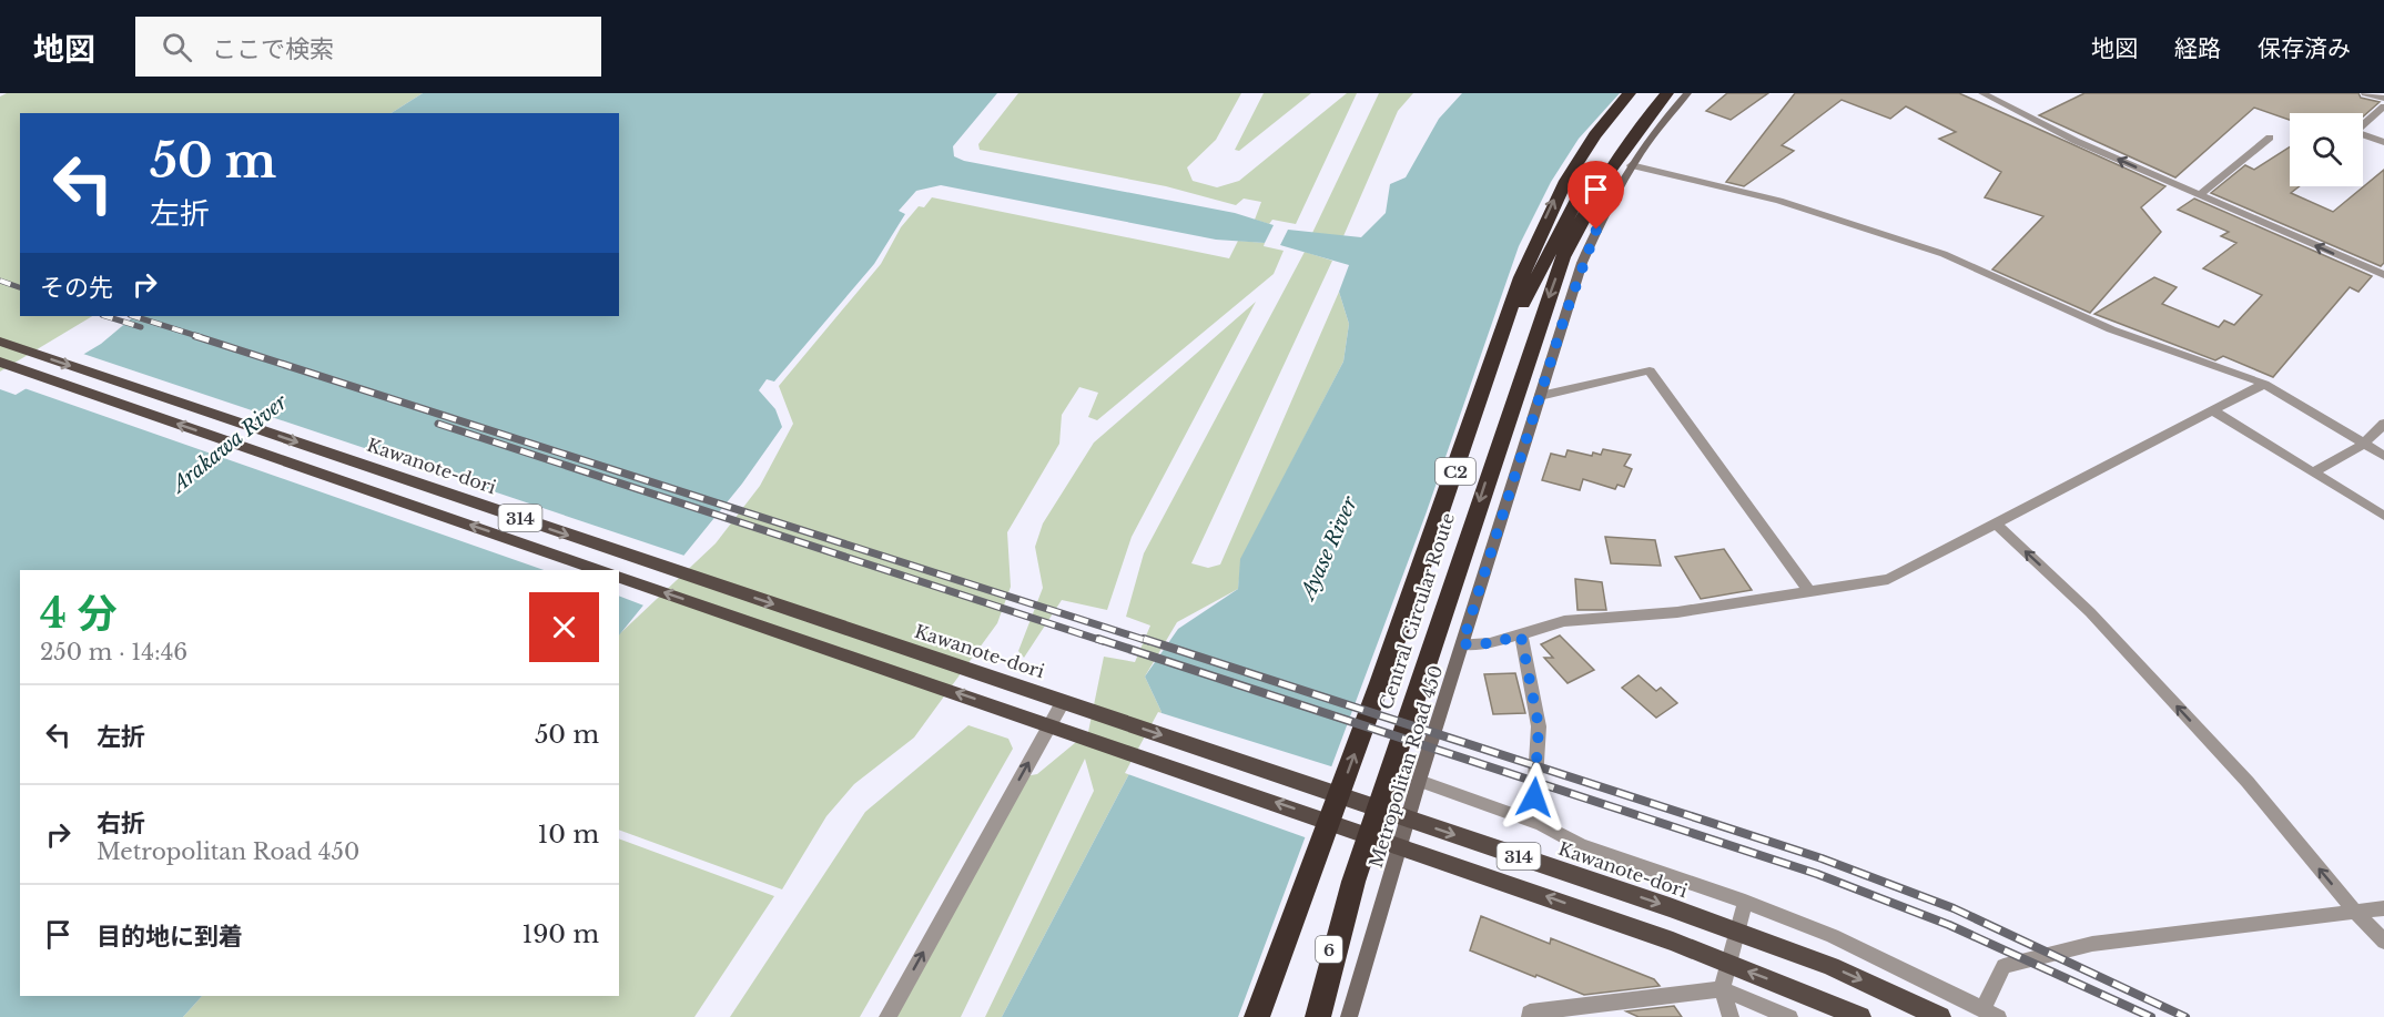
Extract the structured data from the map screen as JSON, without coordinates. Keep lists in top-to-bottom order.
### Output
{
  "streets": {
    "highway": ["C2", "Central Circular Route", "6"],
    "main road": ["Kawanote-dori", "314", "Metropolitan Road 450"]
  },
  "crossings": [
    ["Central Circular Route", "6"]
  ],
  "water": ["Arakawa River", "Ayase River"],
  "page": {
    "header": "地図",
    "search": "ここで検索",
    "nav": ["地図", "経路", "保存済み"],
    "turn": ["50 m", "左折"],
    "then": "その先",
    "heading": ["4 分", "250 m · 14:46"],
    "list": [
      {
        "name": "左折",
        "value": "50 m"
      },
      {
        "name": "右折",
        "note": "Metropolitan Road 450",
        "value": "10 m"
      },
      {
        "name": "目的地に到着",
        "value": "190 m"
      }
    ]
  }
}
